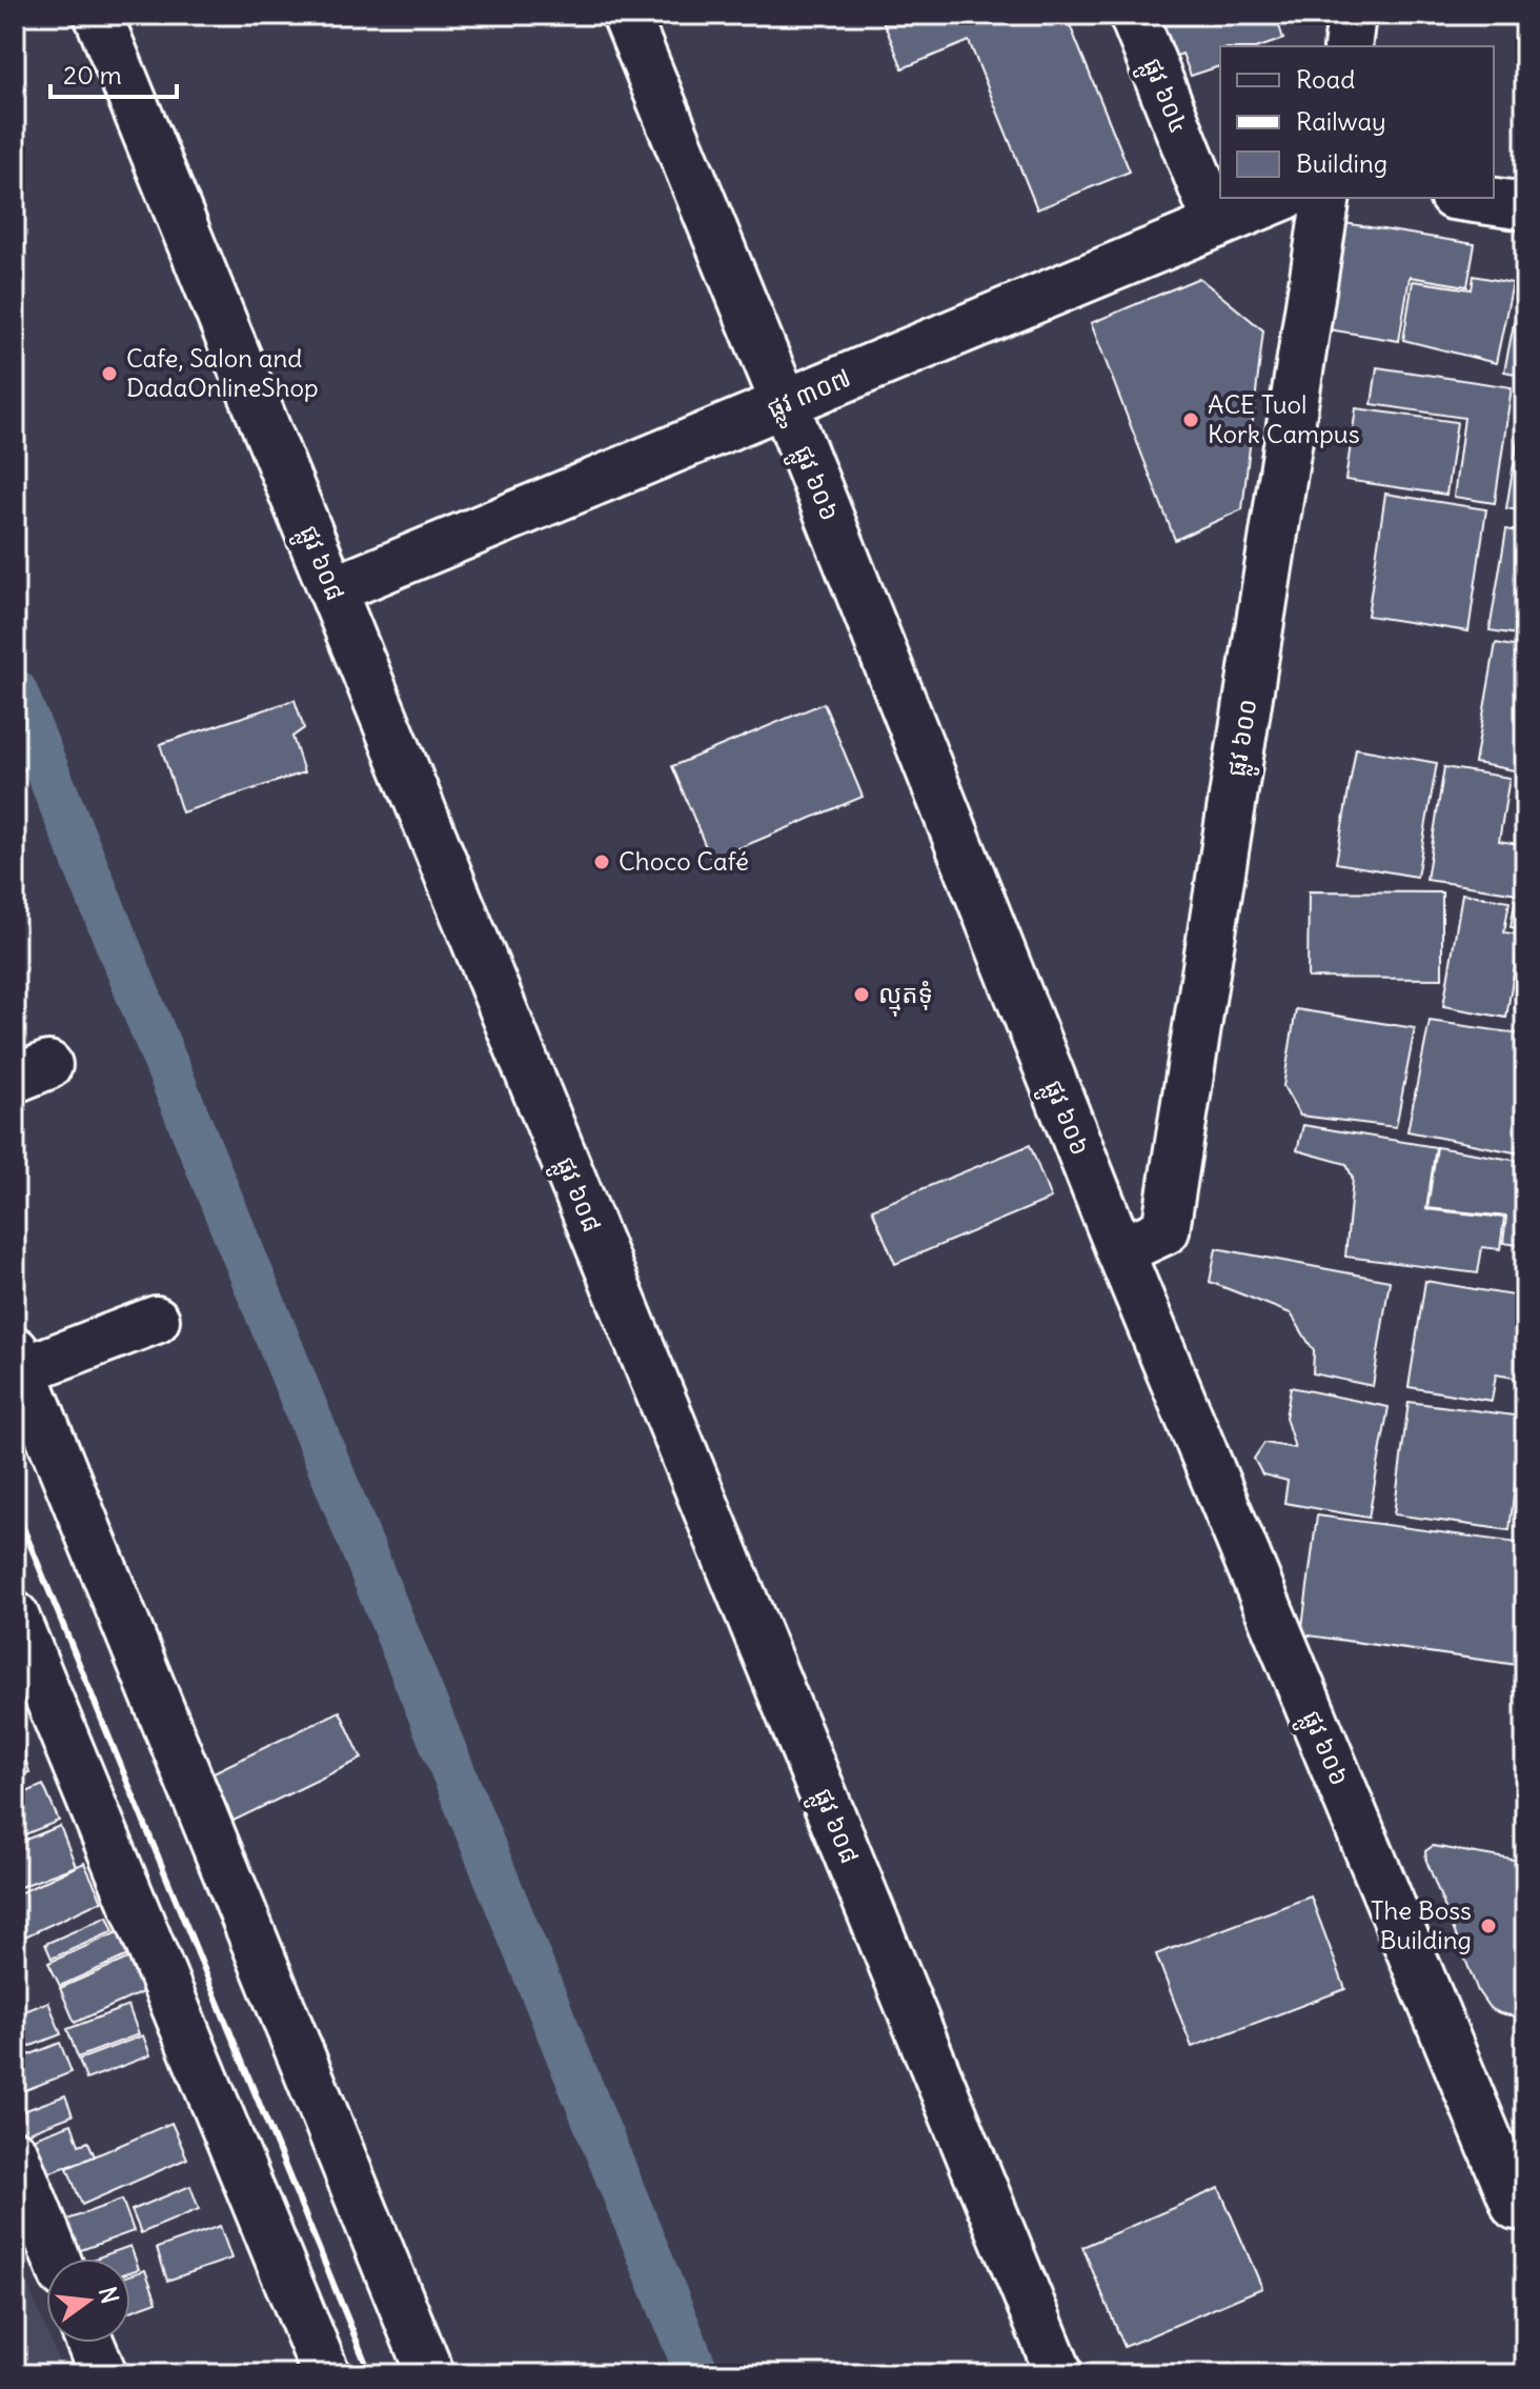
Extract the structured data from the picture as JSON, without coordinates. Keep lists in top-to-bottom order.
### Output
{
  "streets": {
    "street": [
      "ផ្លូវ ៦០៤",
      "ផ្លូវ ៣០៧",
      "ផ្លូវ ៦០៦",
      "ផ្លូវ ៦០៨",
      "ផ្លូវ ៦០០"
    ]
  },
  "crossings": [
    ["ផ្លូវ ៦០៤", "ផ្លូវ ៣០៧"],
    ["ផ្លូវ ៣០៧", "ផ្លូវ ៦០៦"],
    ["ផ្លូវ ៣០៧", "ផ្លូវ ៦០៨"],
    ["ផ្លូវ ៦០៦", "ផ្លូវ ៦០០"]
  ],
  "places": [
    "Cafe, Salon and DadaOnlineShop",
    "ACE Tuol Kork Campus",
    "Choco Café",
    "ល្មុតទុំ",
    "The Boss Building"
  ],
  "legend": ["Road", "Railway", "Building"],
  "scale_bar": "20 m",
  "north": "right"
}
